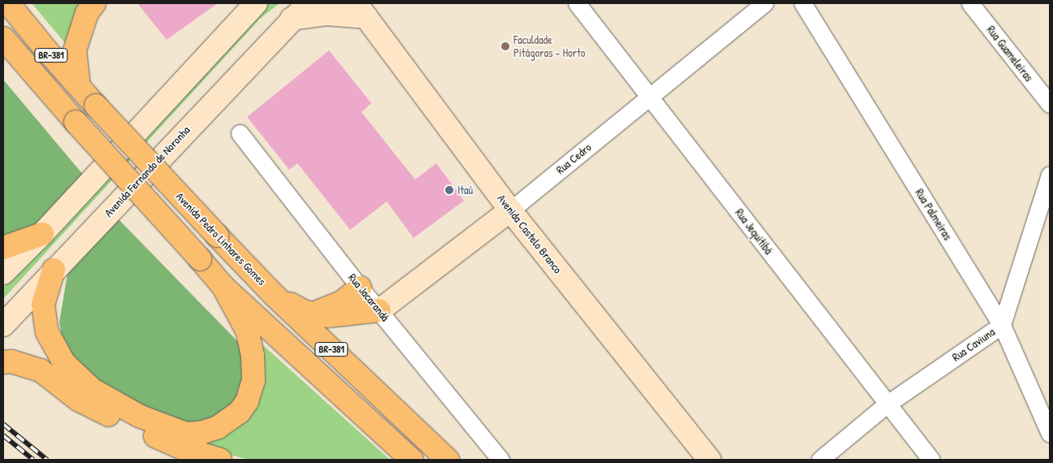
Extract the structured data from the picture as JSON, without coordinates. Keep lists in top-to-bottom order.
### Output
{
  "streets": {
    "highway": ["BR-381", "Avenida Pedro Linhares Gomes"],
    "main road": ["Rua Cedro", "Avenida Fernando de Noronha", "Avenida Castelo Branco"],
    "street": [
      "Rua Guameleiras",
      "Rua Palmeiras",
      "Rua Jequitibá",
      "Rua Jacarandá",
      "Rua Caviuna"
    ]
  },
  "crossings": [
    ["Rua Cedro", "Rua Jequitibá"],
    ["Rua Cedro", "Avenida Castelo Branco"],
    ["Rua Cedro", "Rua Jacarandá"],
    ["Rua Palmeiras", "Rua Caviuna"],
    ["Rua Jequitibá", "Rua Caviuna"]
  ],
  "places": ["Faculdade Pitágoras - Horto", "Itaú"]
}
